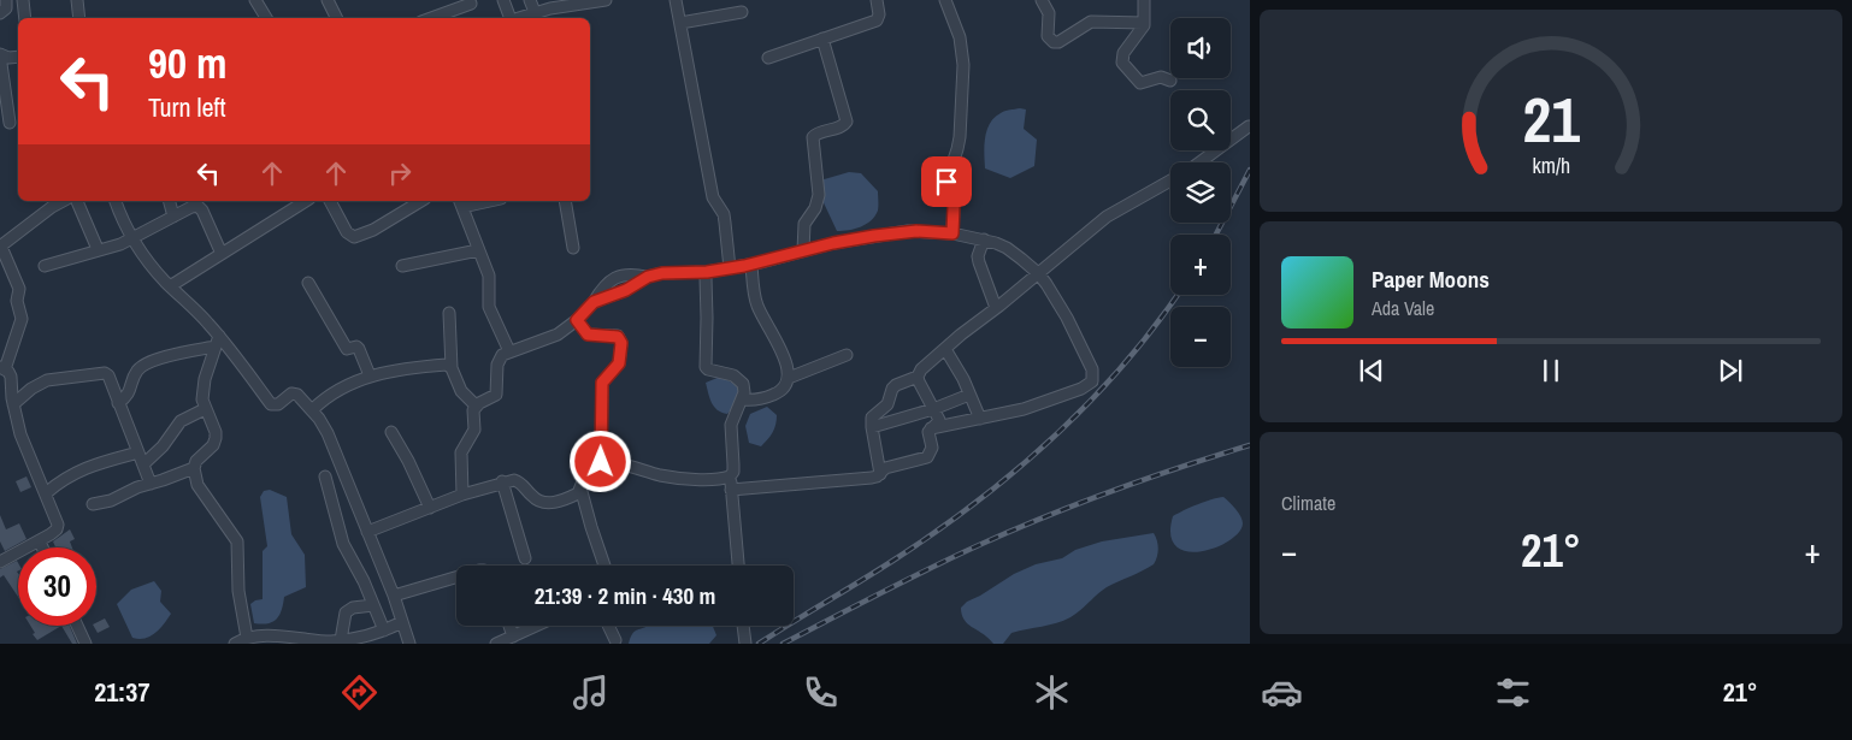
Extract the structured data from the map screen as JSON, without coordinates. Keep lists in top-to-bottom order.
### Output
{
  "page": {
    "map_buttons": ["+", "−"],
    "turn": ["90 m", "Turn left"],
    "song": ["Paper Moons", "Ada Vale"],
    "tile": "Climate",
    "heat": ["−", "21°", "+"],
    "limit": "30",
    "trip": "21:39 · 2 min · 430 m",
    "tabs": ["21:37", "21°"],
    "gauge": ["21", "km/h"]
  }
}
